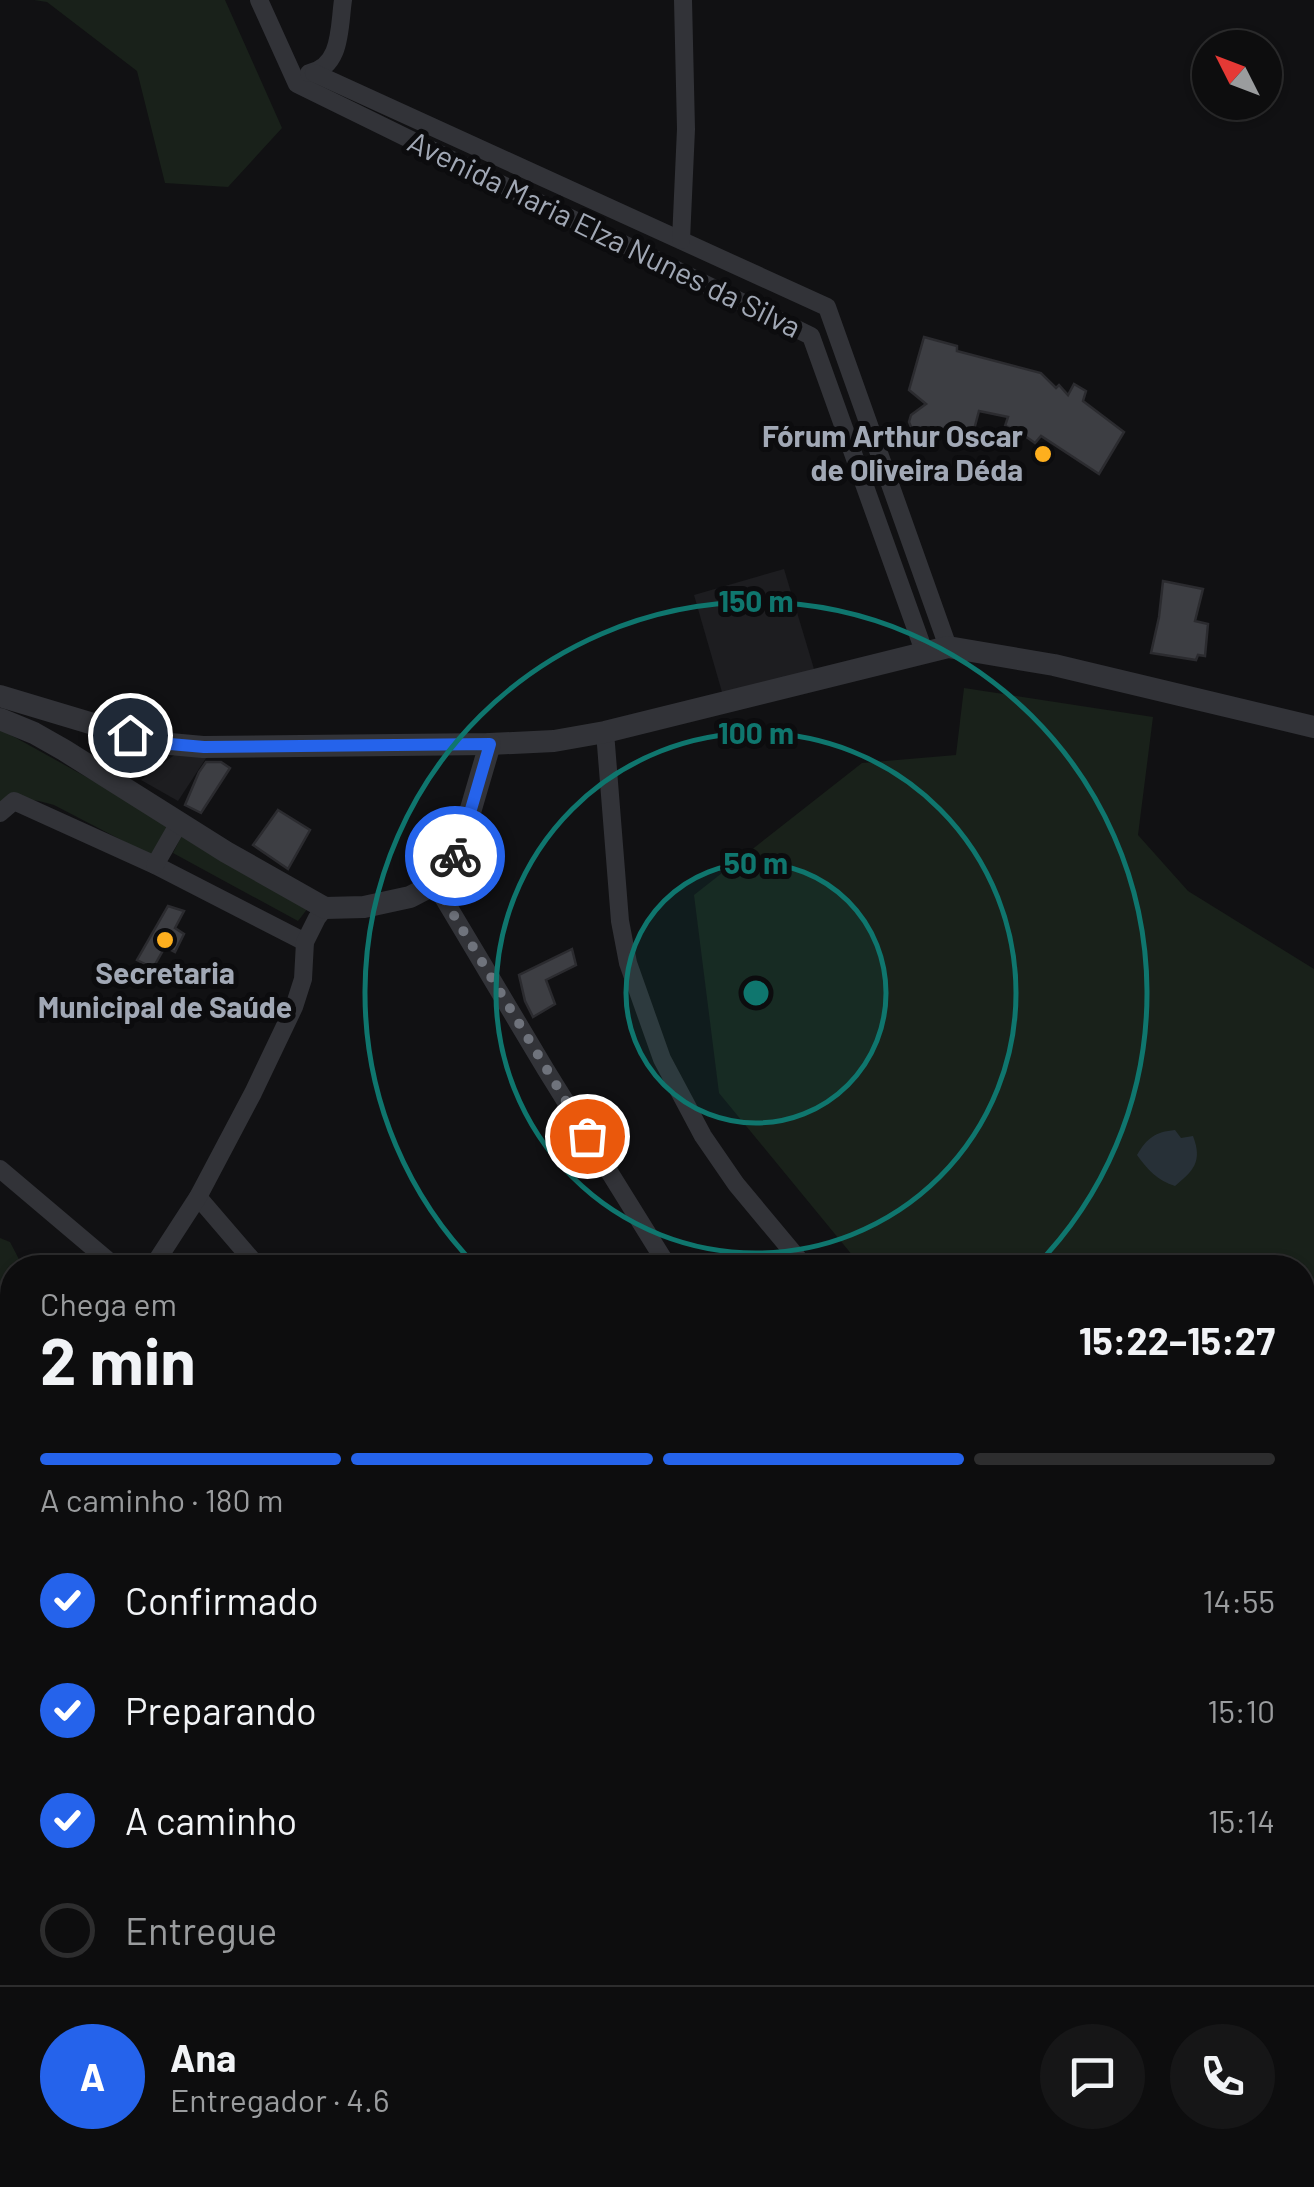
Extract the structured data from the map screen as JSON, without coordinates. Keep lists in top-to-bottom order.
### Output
{
  "streets": {
    "street": ["Avenida Maria Elza Nunes da Silva"]
  },
  "places": ["Fórum Arthur Oscar de Oliveira Déda", "Secretaria Municipal de Saúde"],
  "north": "top left",
  "page": {
    "heading": ["2 min", "Chega em", "15:22–15:27"],
    "panel": ["Ana", "Entregador · 4.6"],
    "bar": "A caminho · 180 m",
    "list": [
      ["Confirmado", "14:55"],
      ["Preparando", "15:10"],
      ["A caminho", "15:14"],
      "Entregue"
    ],
    "round": "A"
  },
  "rings": ["150 m", "100 m", "50 m"]
}
